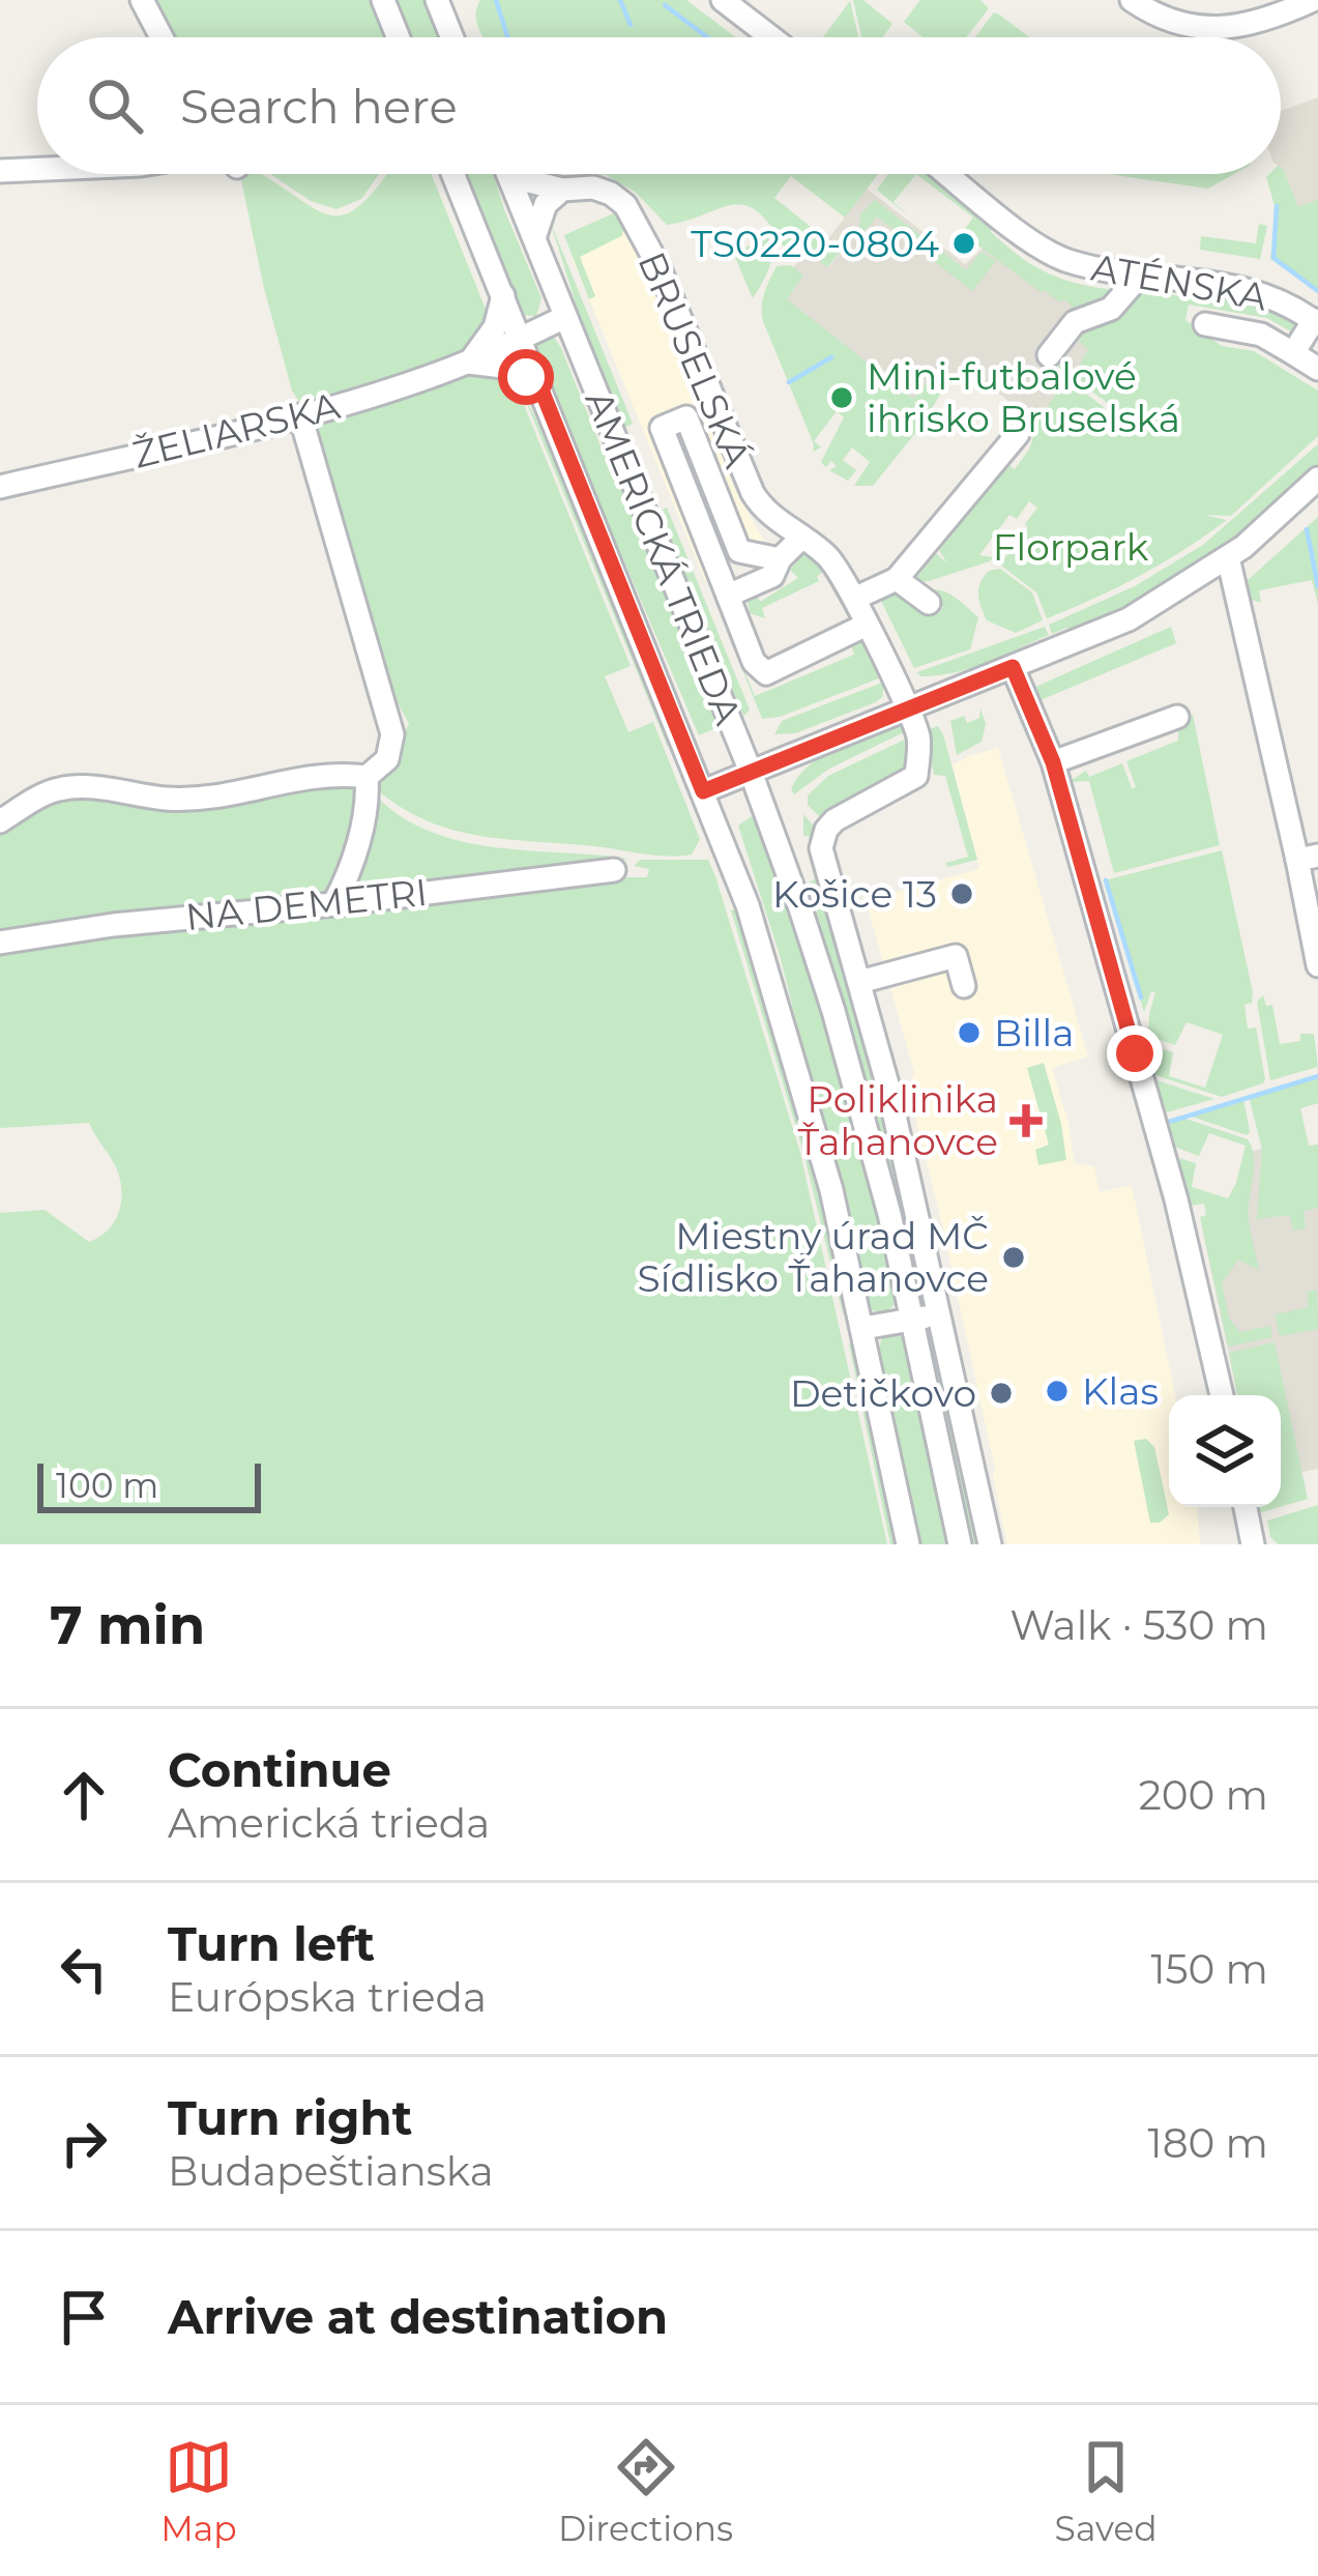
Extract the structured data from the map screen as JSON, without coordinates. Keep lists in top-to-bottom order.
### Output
{
  "streets": {
    "street": [
      "ATÉNSKA",
      "BRUSELSKÁ",
      "ŽELIARSKA",
      "AMERICKÁ TRIEDA",
      "NA DEMETRI"
    ]
  },
  "crossings": [
    ["ŽELIARSKA", "AMERICKÁ TRIEDA"]
  ],
  "parks": ["Florpark"],
  "places": {
    "other": [
      "TS0220-0804",
      "Mini-futbalové ihrisko Bruselská",
      "Košice 13",
      "Billa",
      "Miestny úrad MČ Sídlisko Ťahanovce",
      "Klas",
      "Detičkovo"
    ],
    "health": ["Poliklinika Ťahanovce"]
  },
  "scale_bar": "100 m",
  "page": {
    "search": "Search here",
    "scale": "100 m",
    "heading": ["7 min", "Walk · 530 m"],
    "list": [
      ["Continue", "Americká trieda", "200 m"],
      ["Turn left", "Európska trieda", "150 m"],
      ["Turn right", "Budapeštianska", "180 m"],
      "Arrive at destination"
    ],
    "nav": ["Map", "Directions", "Saved"]
  }
}
